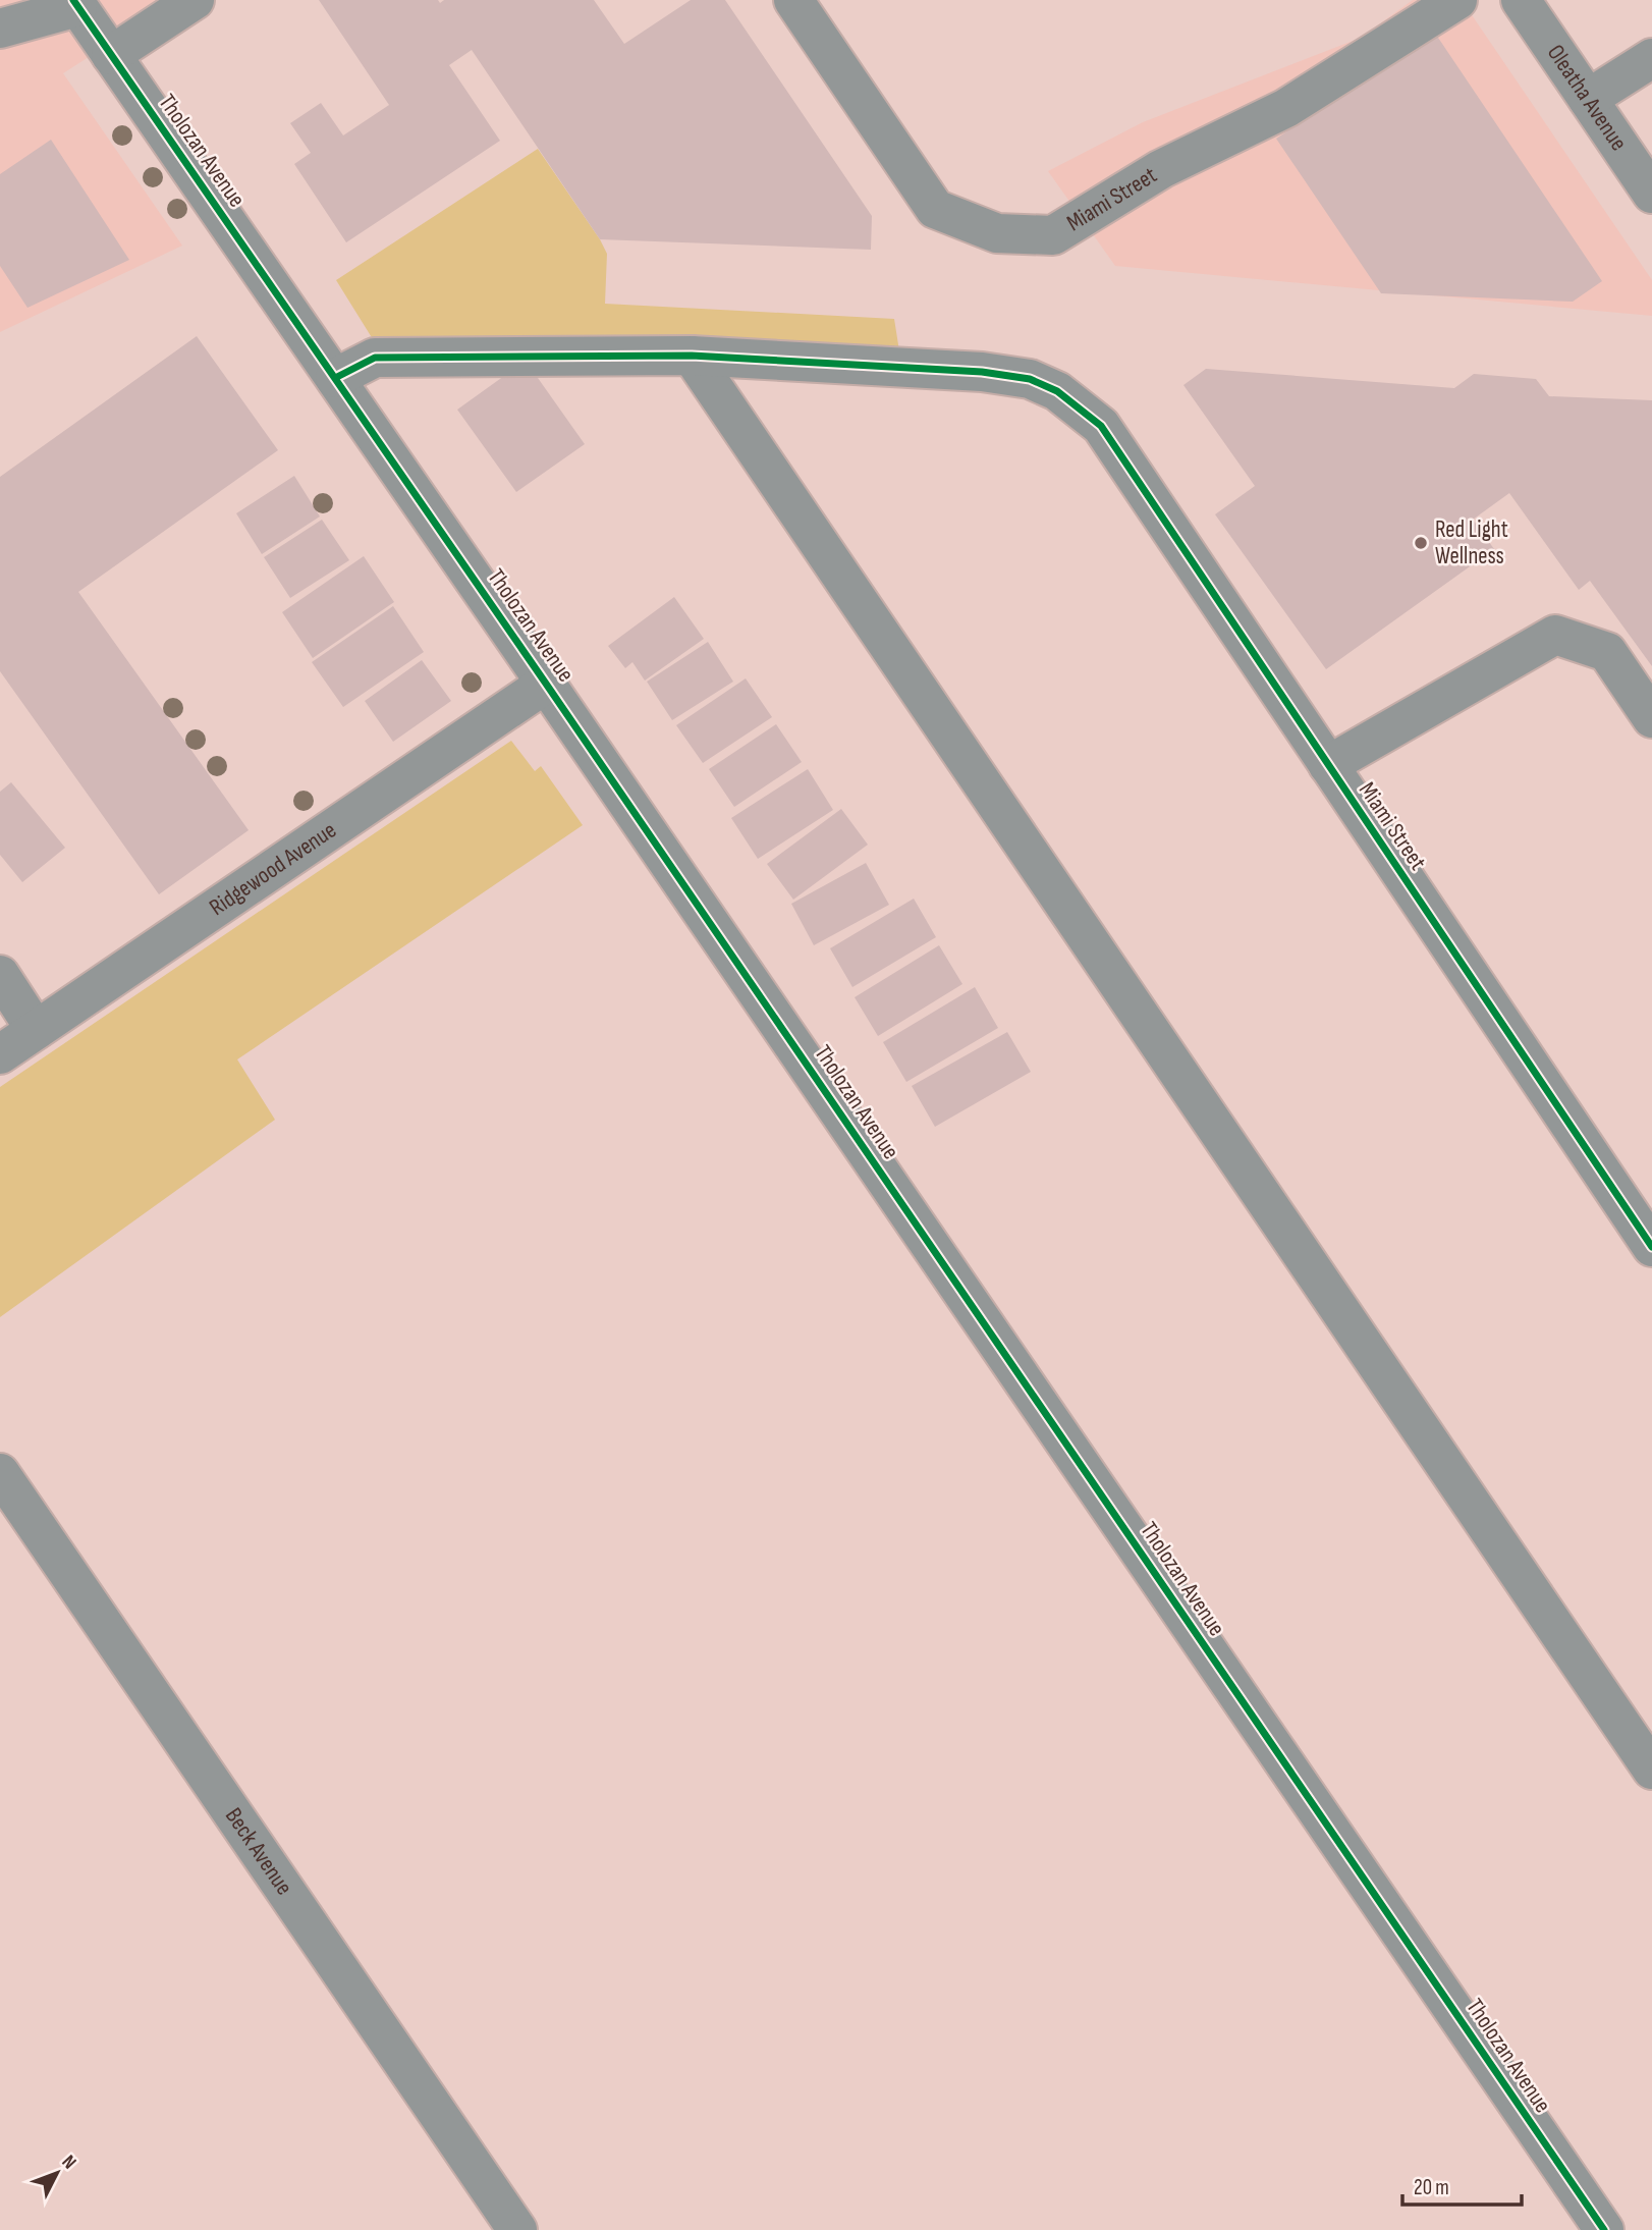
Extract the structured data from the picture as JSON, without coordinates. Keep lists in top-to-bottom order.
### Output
{
  "streets": {
    "street": [
      "Oleatha Avenue",
      "Tholozan Avenue",
      "Miami Street",
      "Ridgewood Avenue",
      "Beck Avenue"
    ]
  },
  "crossings": [
    ["Tholozan Avenue", "Miami Street"],
    ["Tholozan Avenue", "Ridgewood Avenue"]
  ],
  "places": ["Red Light Wellness"],
  "scale_bar": "20 m",
  "north": "top right"
}
